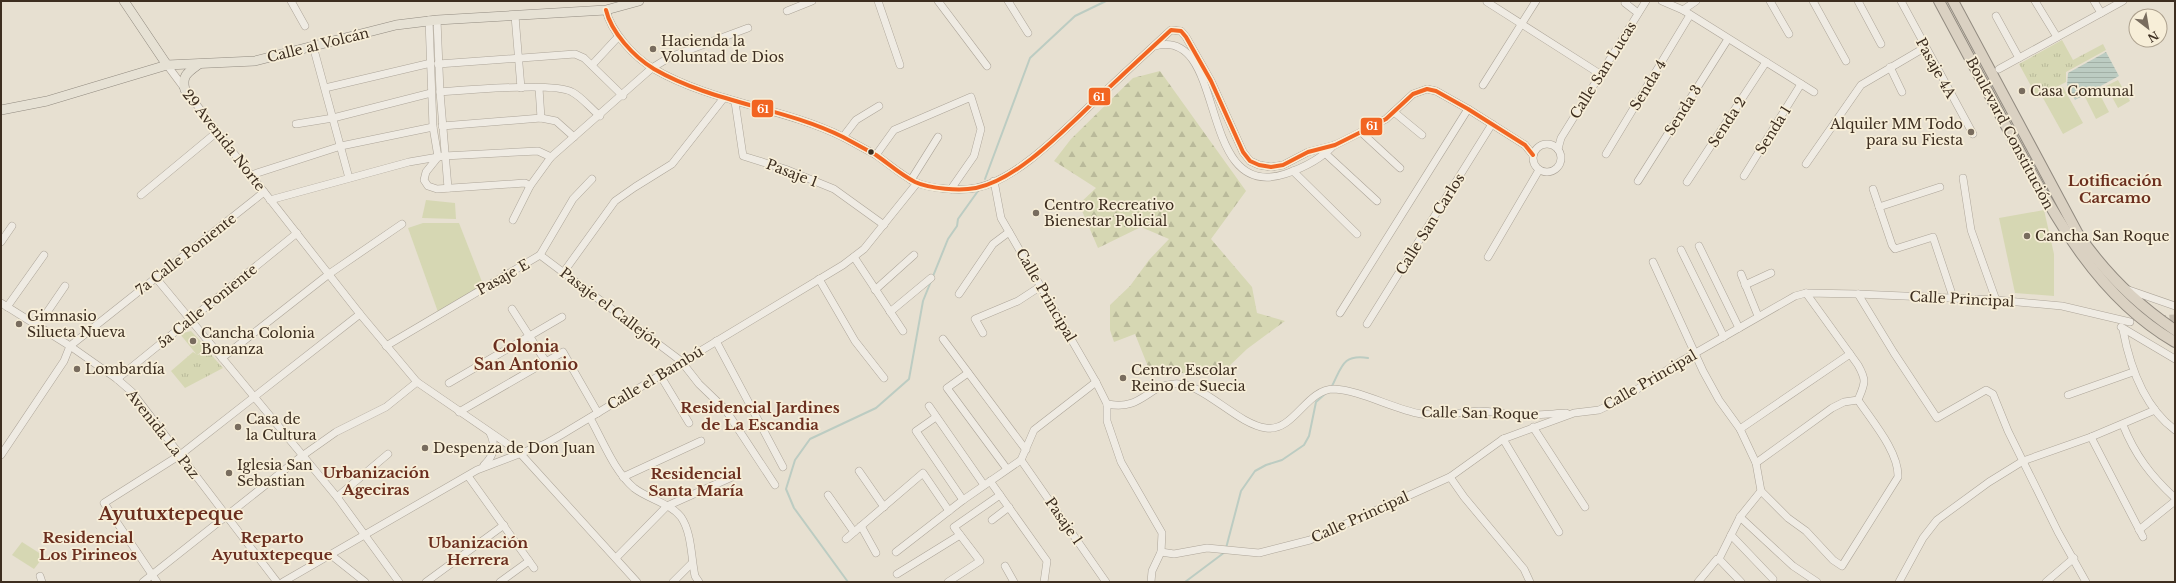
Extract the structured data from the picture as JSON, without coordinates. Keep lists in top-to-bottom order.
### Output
{
  "streets": {
    "highway": ["Boulevard Constitución"],
    "main road": ["Calle al Volcán", "29 Avenida Norte"],
    "street": [
      "Pasaje 4A",
      "Calle San Lucas",
      "Senda 4",
      "Senda 3",
      "Senda 2",
      "Senda 1",
      "Pasaje 1",
      "Calle San Carlos",
      "7a Calle Poniente",
      "Pasaje E",
      "Calle Principal",
      "5a Calle Poniente",
      "Pasaje el Callejón",
      "Calle el Bambú",
      "Calle San Roque",
      "Avenida La Paz"
    ]
  },
  "crossings": [
    ["Calle al Volcán", "29 Avenida Norte"],
    ["29 Avenida Norte", "7a Calle Poniente"],
    ["29 Avenida Norte", "Pasaje E"],
    ["29 Avenida Norte", "5a Calle Poniente"],
    ["29 Avenida Norte", "Calle el Bambú"],
    ["Pasaje 1", "Calle el Bambú"],
    ["7a Calle Poniente", "Avenida La Paz"],
    ["Pasaje E", "Pasaje el Callejón"],
    ["Calle Principal", "Calle San Roque"],
    ["5a Calle Poniente", "Avenida La Paz"],
    ["Pasaje el Callejón", "Calle el Bambú"]
  ],
  "districts": [
    "Lotificación Carcamo",
    "Colonia San Antonio",
    "Residencial Jardines de La Escandia",
    "Urbanización Ageciras",
    "Residencial Santa María",
    "Ayutuxtepeque",
    "Residencial Los Pirineos",
    "Reparto Ayutuxtepeque",
    "Ubanización Herrera"
  ],
  "places": [
    "Hacienda la Voluntad de Dios",
    "Casa Comunal",
    "Alquiler MM Todo para su Fiesta",
    "Centro Recreativo Bienestar Policial",
    "Cancha San Roque",
    "Gimnasio Silueta Nueva",
    "Cancha Colonia Bonanza",
    "Lombardía",
    "Centro Escolar Reino de Suecia",
    "Casa de la Cultura",
    "Despenza de Don Juan",
    "Iglesia San Sebastian"
  ],
  "lines": ["transit line 61"],
  "north": "bottom right"
}
